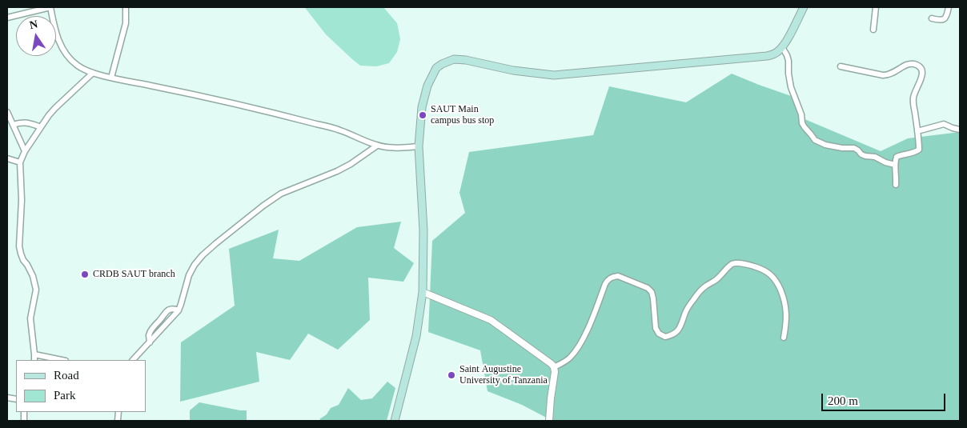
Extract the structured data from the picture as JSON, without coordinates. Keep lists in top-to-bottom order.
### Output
{
  "places": ["SAUT Main campus bus stop", "CRDB SAUT branch", "Saint Augustine University of Tanzania"],
  "legend": ["Road", "Park"],
  "scale_bar": "200 m",
  "north": "top"
}
